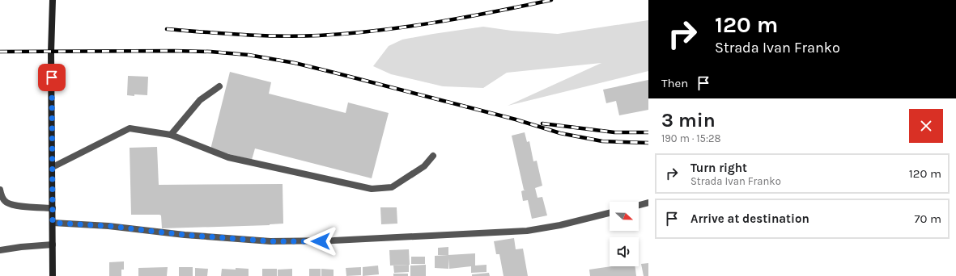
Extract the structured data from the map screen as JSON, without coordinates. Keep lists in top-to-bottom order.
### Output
{
  "north": "right",
  "page": {
    "turn": ["120 m", "Strada Ivan Franko"],
    "then": "Then",
    "heading": ["3 min", "190 m · 15:28"],
    "list": [
      {
        "name": "Turn right",
        "note": "Strada Ivan Franko",
        "value": "120 m"
      },
      {
        "name": "Arrive at destination",
        "value": "70 m"
      }
    ]
  }
}
